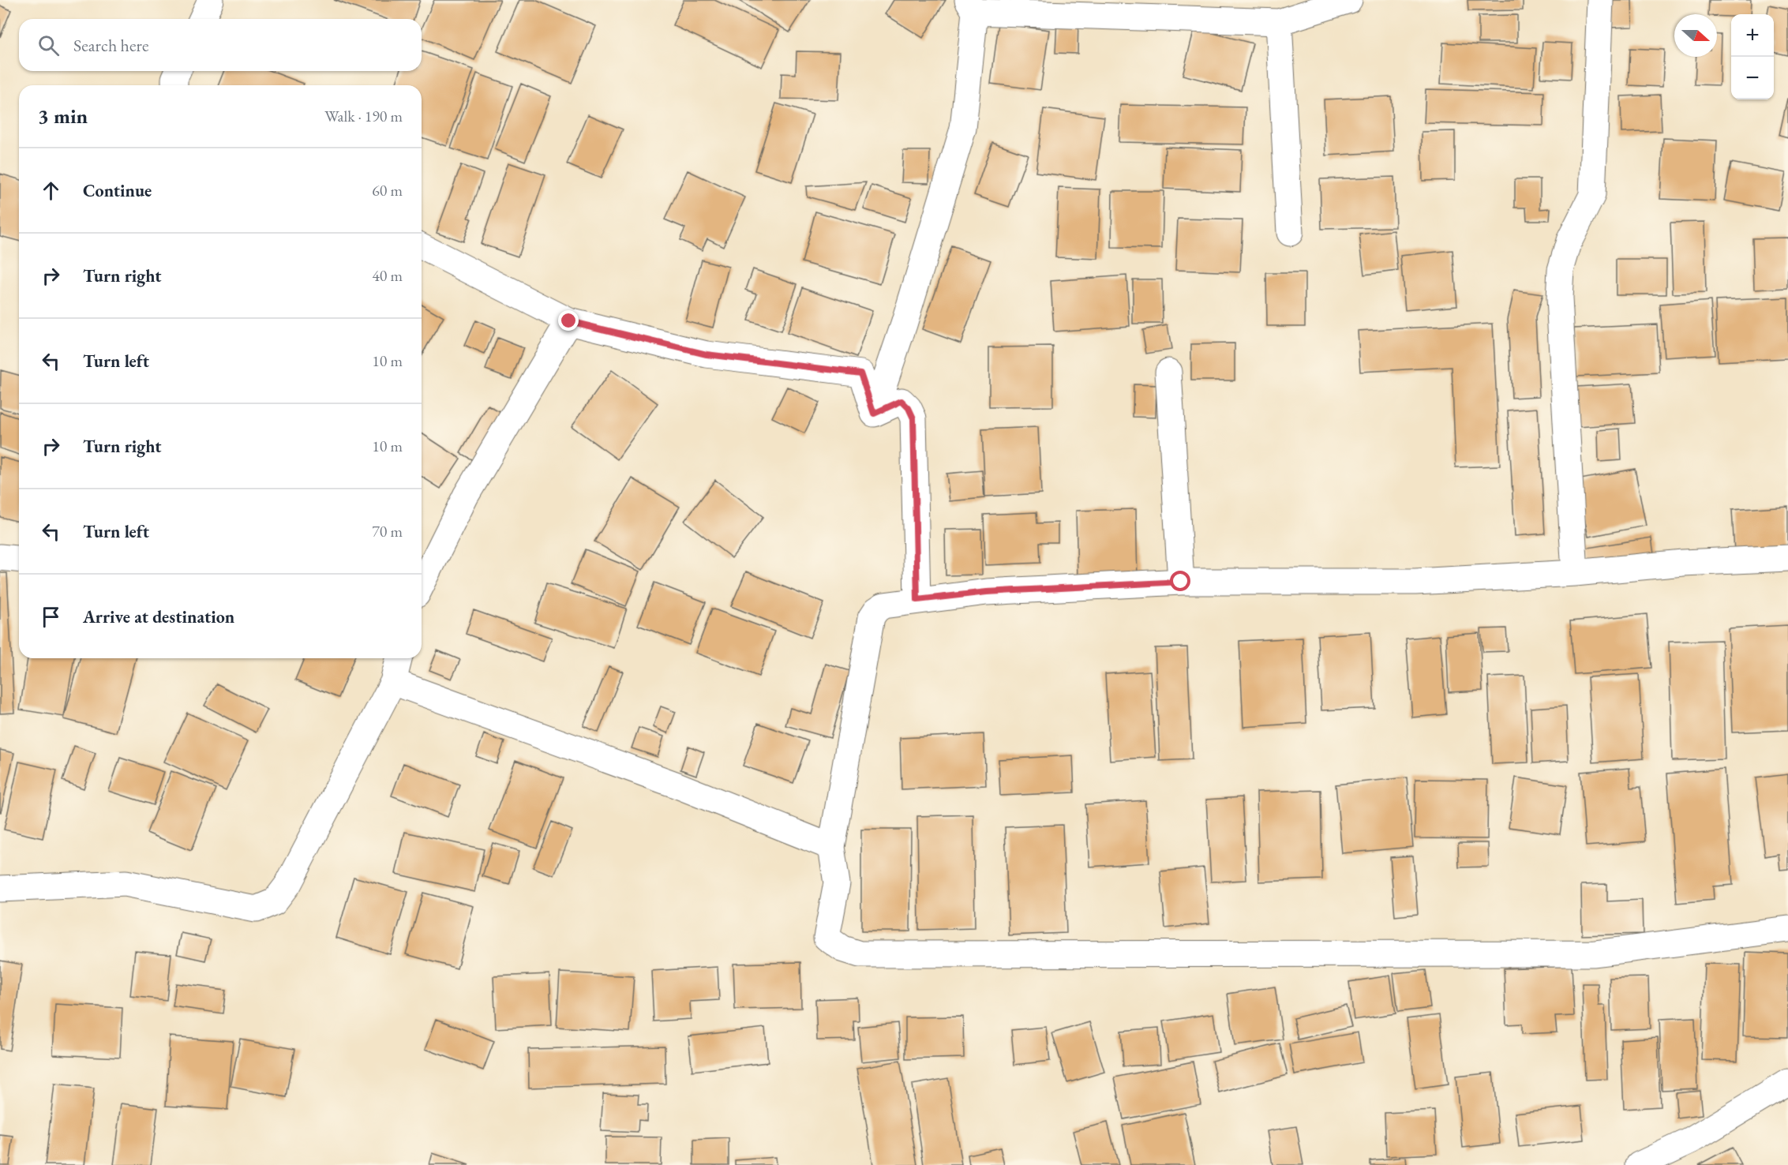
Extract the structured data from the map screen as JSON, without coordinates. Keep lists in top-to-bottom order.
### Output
{
  "north": "right",
  "page": {
    "map_buttons": ["+", "−"],
    "search": "Search here",
    "heading": ["3 min", "Walk · 190 m"],
    "list": [
      ["Continue", "60 m"],
      ["Turn right", "40 m"],
      ["Turn left", "10 m"],
      ["Turn right", "10 m"],
      ["Turn left", "70 m"],
      "Arrive at destination"
    ]
  }
}
